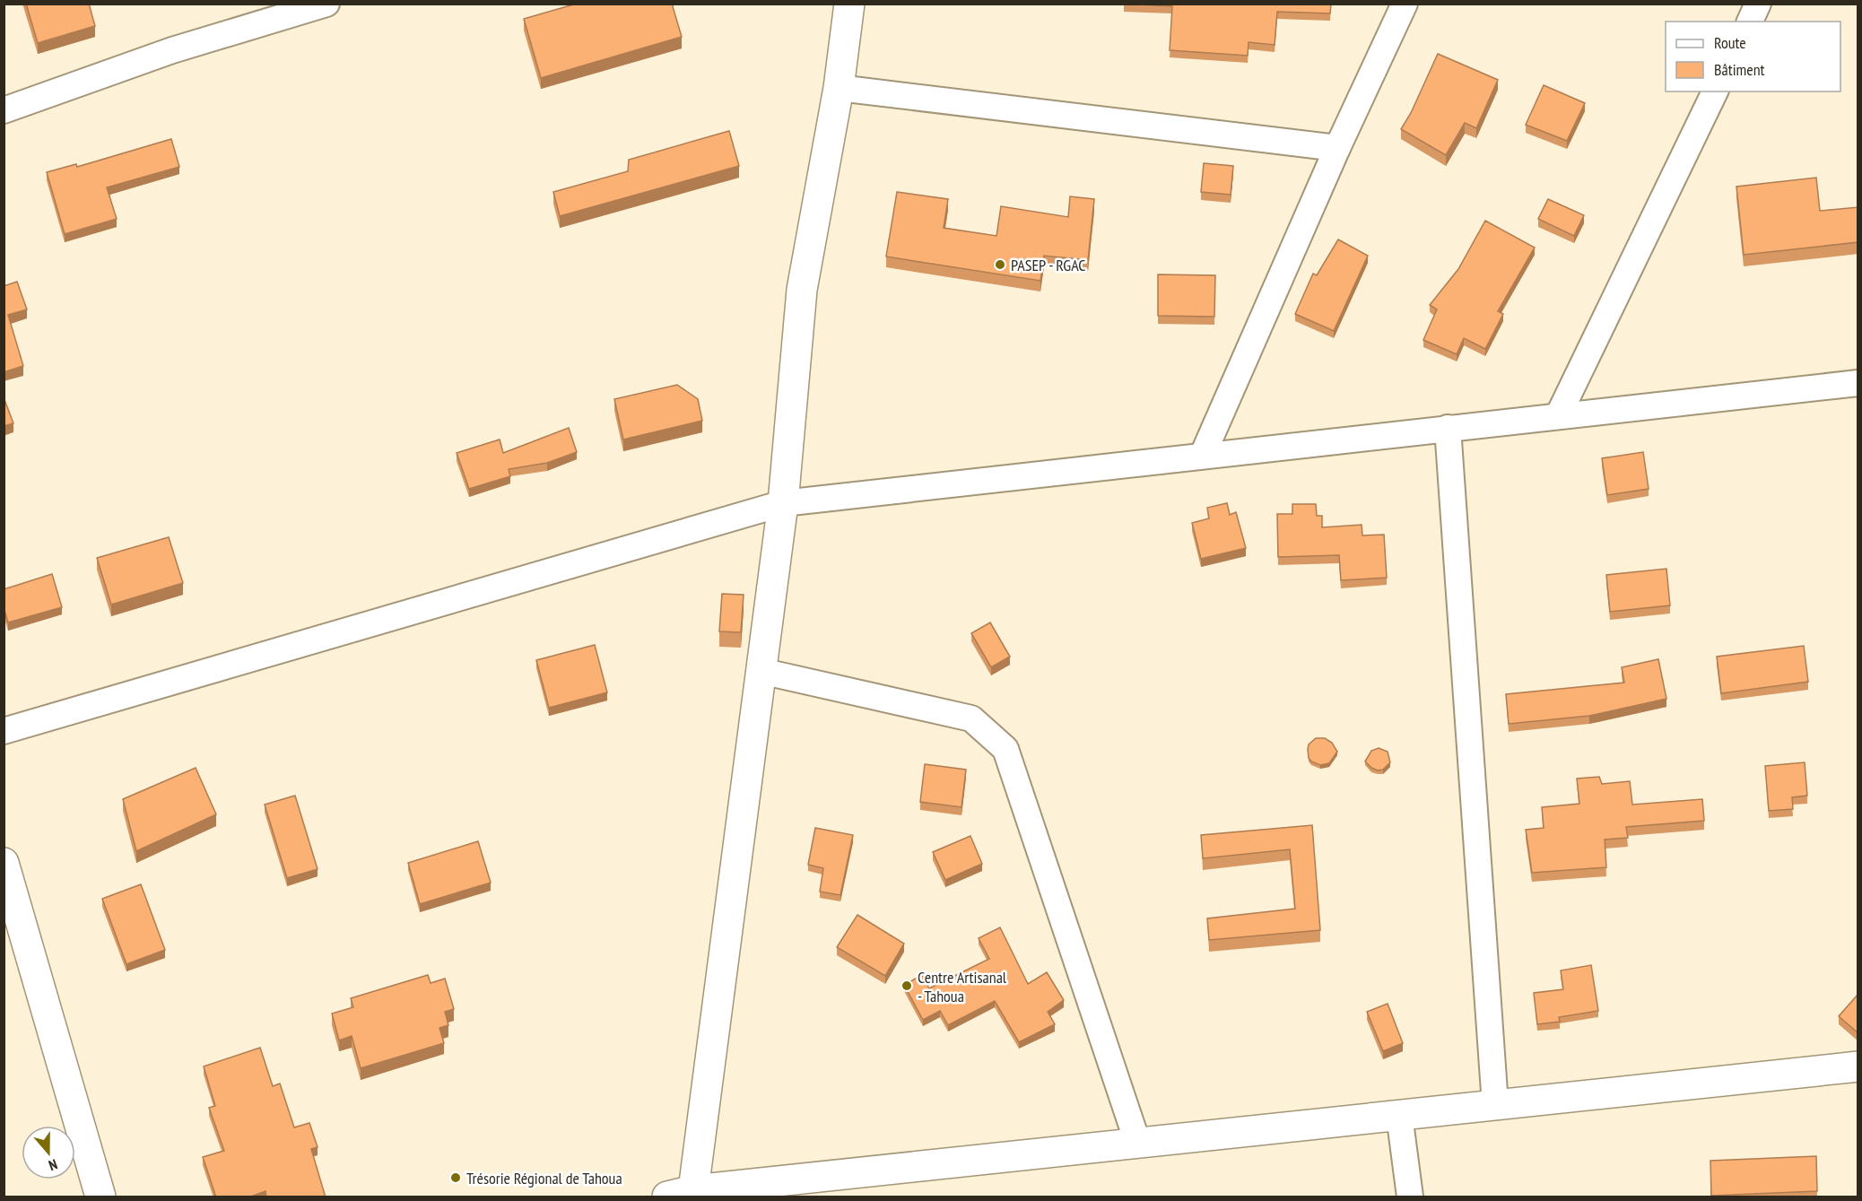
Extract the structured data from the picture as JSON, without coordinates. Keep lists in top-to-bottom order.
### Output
{
  "places": ["PASEP - RGAC", "Centre Artisanal - Tahoua", "Trésorie Régional de Tahoua"],
  "legend": ["Route", "Bâtiment"],
  "north": "bottom"
}
